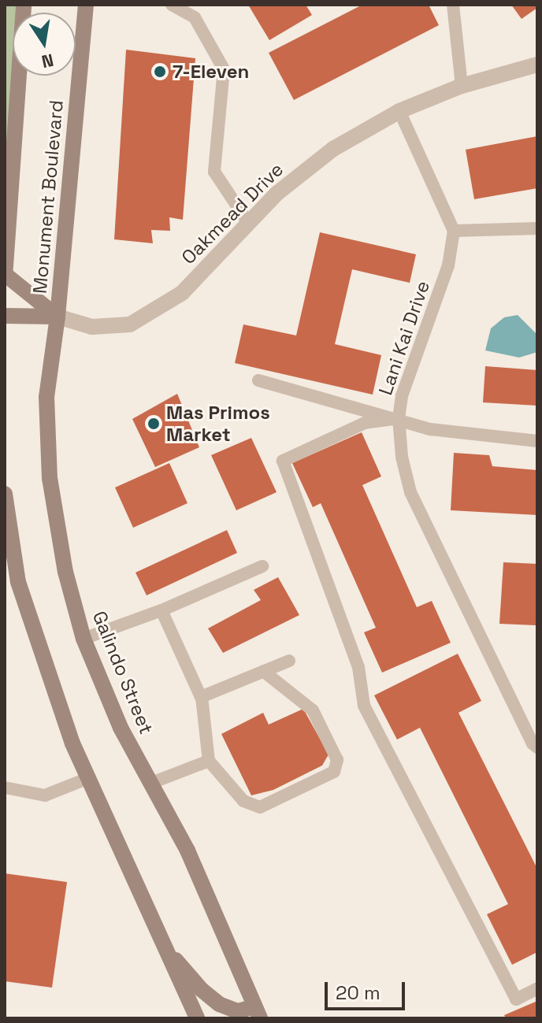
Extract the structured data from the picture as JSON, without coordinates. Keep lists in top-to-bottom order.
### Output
{
  "streets": {
    "main road": ["Monument Boulevard", "Galindo Street"],
    "street": ["Oakmead Drive"],
    "lane": ["Lani Kai Drive"]
  },
  "crossings": [
    ["Monument Boulevard", "Oakmead Drive"],
    ["Monument Boulevard", "Galindo Street"],
    ["Oakmead Drive", "Galindo Street"]
  ],
  "places": ["7-Eleven", "Mas Primos Market"],
  "scale_bar": "20 m",
  "north": "bottom"
}
